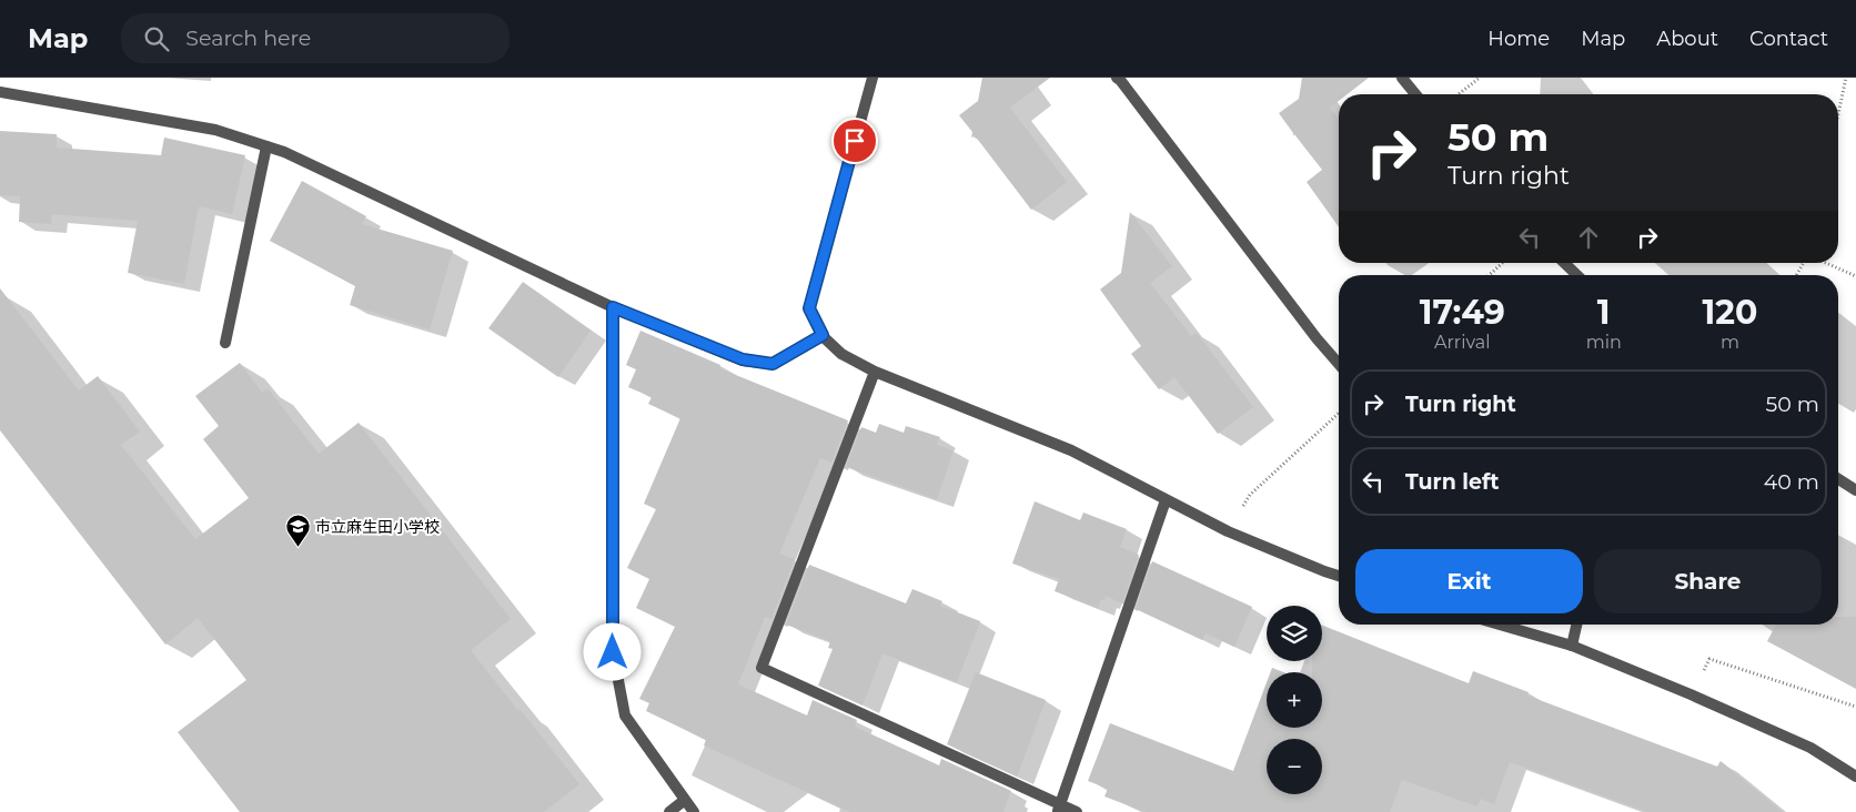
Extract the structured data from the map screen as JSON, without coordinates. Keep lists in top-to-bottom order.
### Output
{
  "places": {
    "school or university": ["市立麻生田小学校"]
  },
  "page": {
    "header": "Map",
    "search": "Search here",
    "nav": [
      "Home",
      "Map",
      "About",
      "Contact"
    ],
    "turn": ["50 m", "Turn right"],
    "eta": [
      "17:49",
      "Arrival",
      "1",
      "min",
      "120",
      "m"
    ],
    "list": [
      {
        "name": "Turn right",
        "value": "50 m"
      },
      {
        "name": "Turn left",
        "value": "40 m"
      }
    ],
    "buttons": ["Exit", "Share"],
    "map_buttons": ["+", "−"]
  }
}
